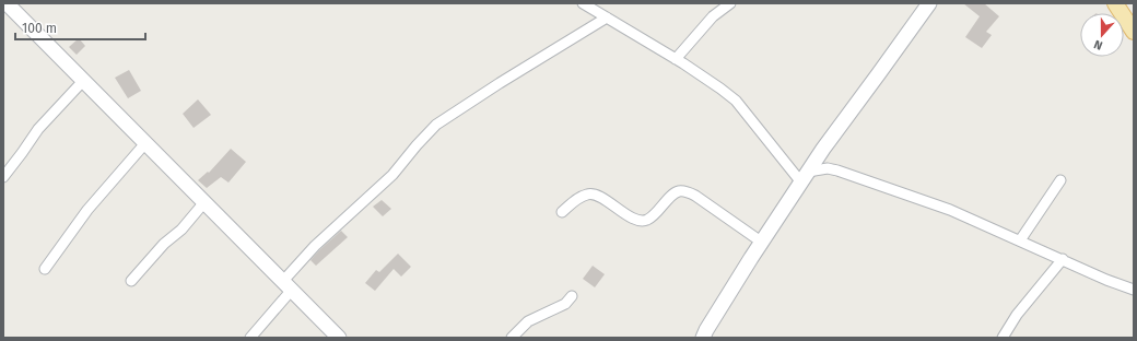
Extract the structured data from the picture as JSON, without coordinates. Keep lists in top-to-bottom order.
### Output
{
  "scale_bar": "100 m",
  "north": "bottom"
}
